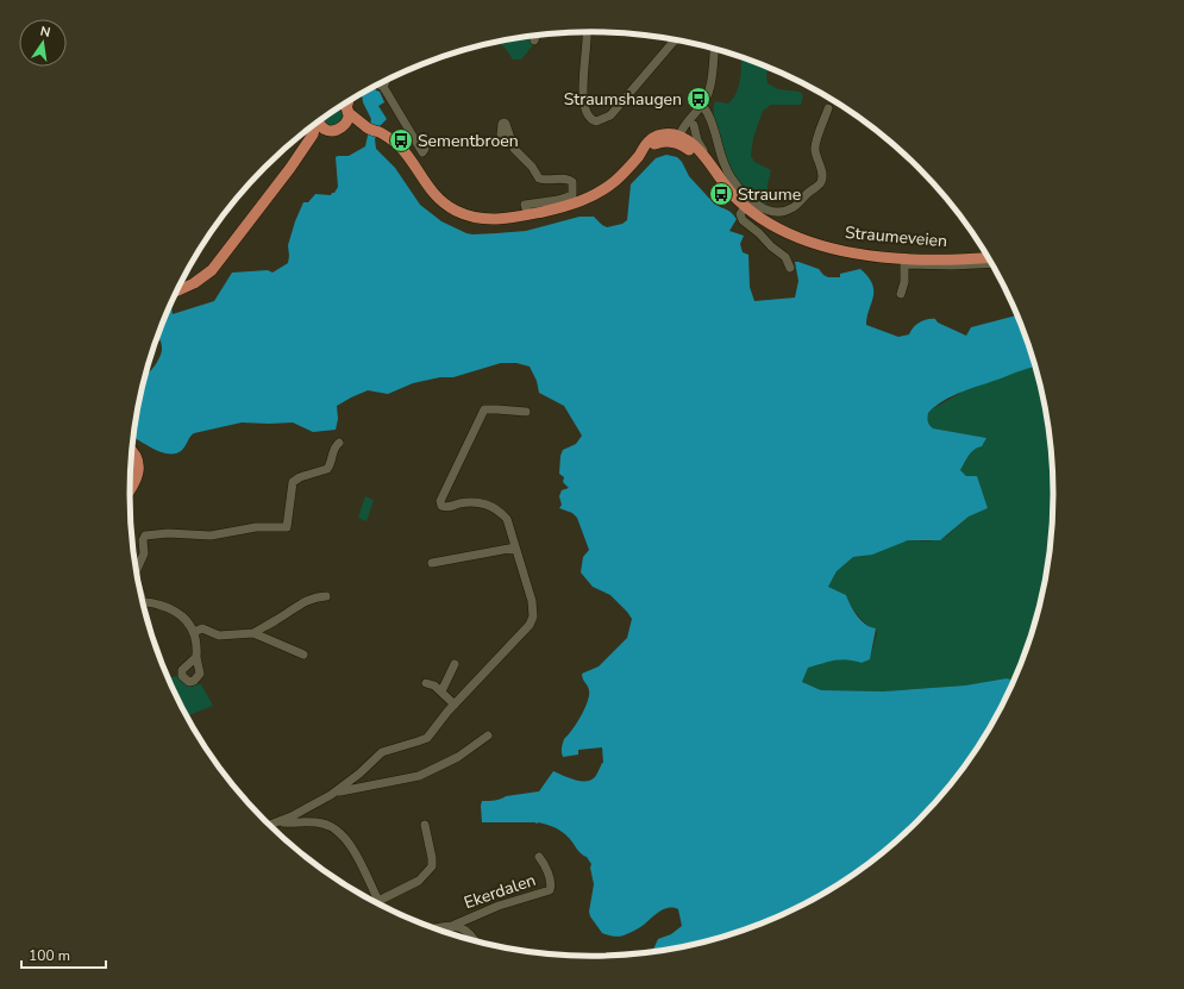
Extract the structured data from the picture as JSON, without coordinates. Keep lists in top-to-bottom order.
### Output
{
  "streets": {
    "main road": ["Straumeveien"],
    "street": ["Ekerdalen"]
  },
  "places": {
    "bus stop": ["Straumshaugen", "Sementbroen", "Straume"]
  },
  "scale_bar": "100 m",
  "north": "top"
}
